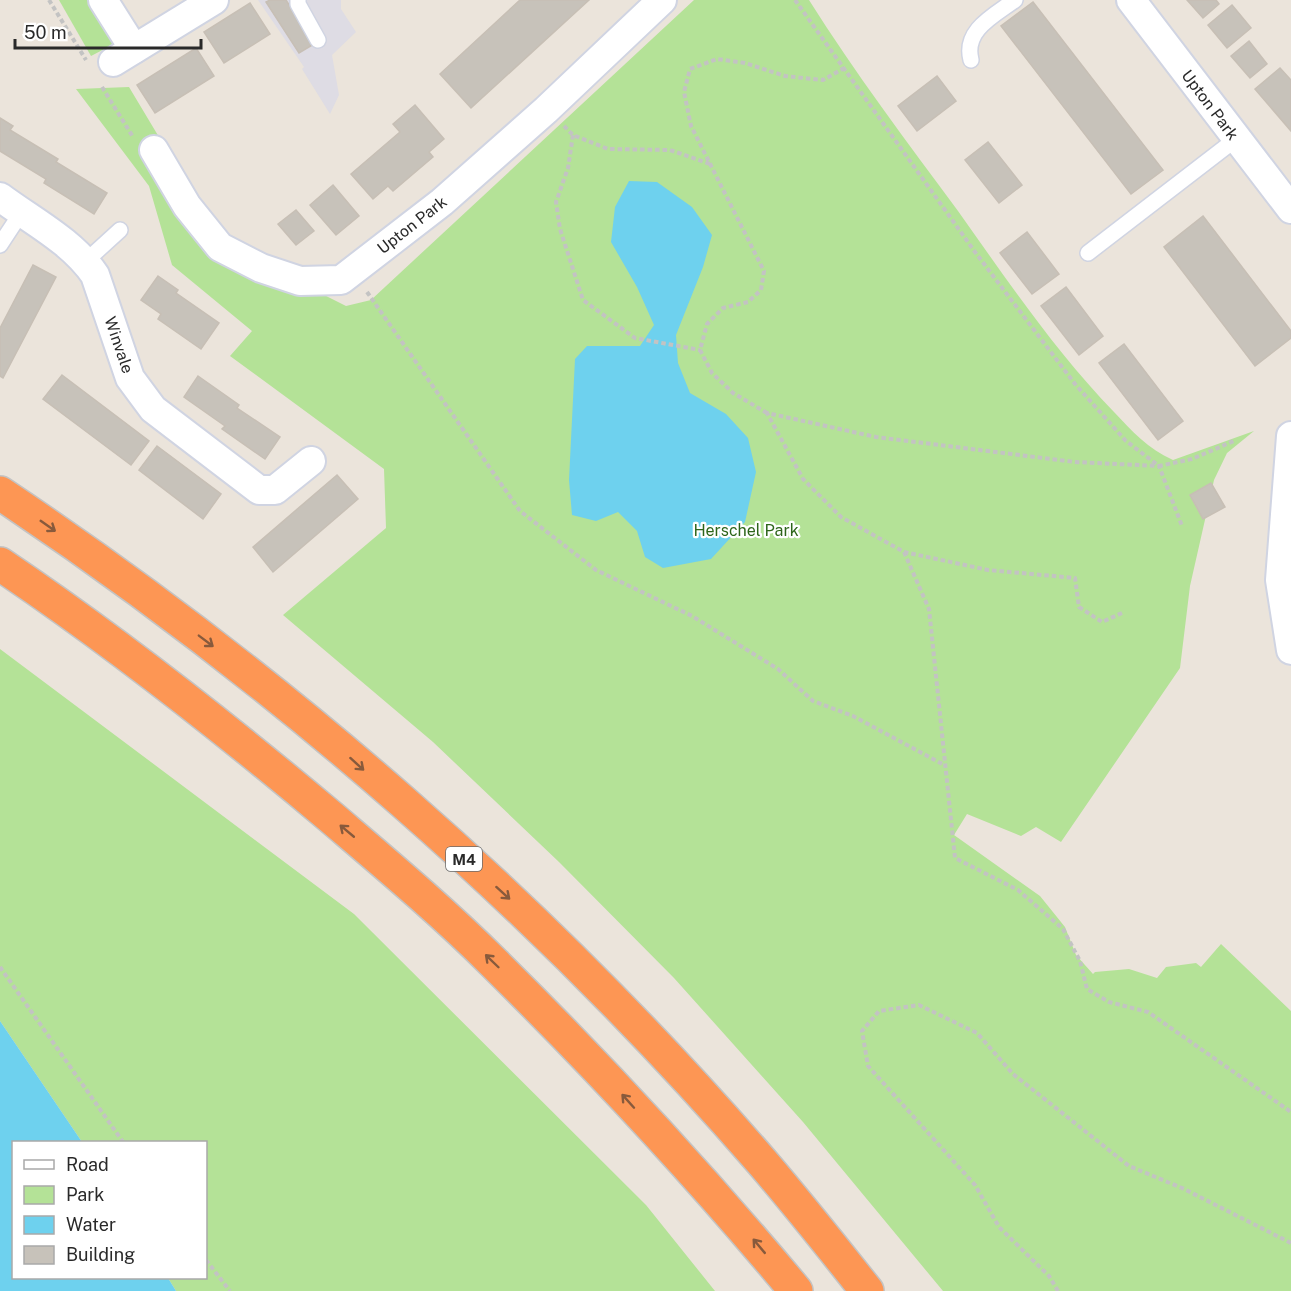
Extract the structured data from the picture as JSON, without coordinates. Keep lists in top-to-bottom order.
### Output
{
  "streets": {
    "highway": ["M4"],
    "street": ["Upton Park", "Winvale"]
  },
  "parks": ["Herschel Park"],
  "legend": [
    "Road",
    "Park",
    "Water",
    "Building"
  ],
  "scale_bar": "50 m"
}
